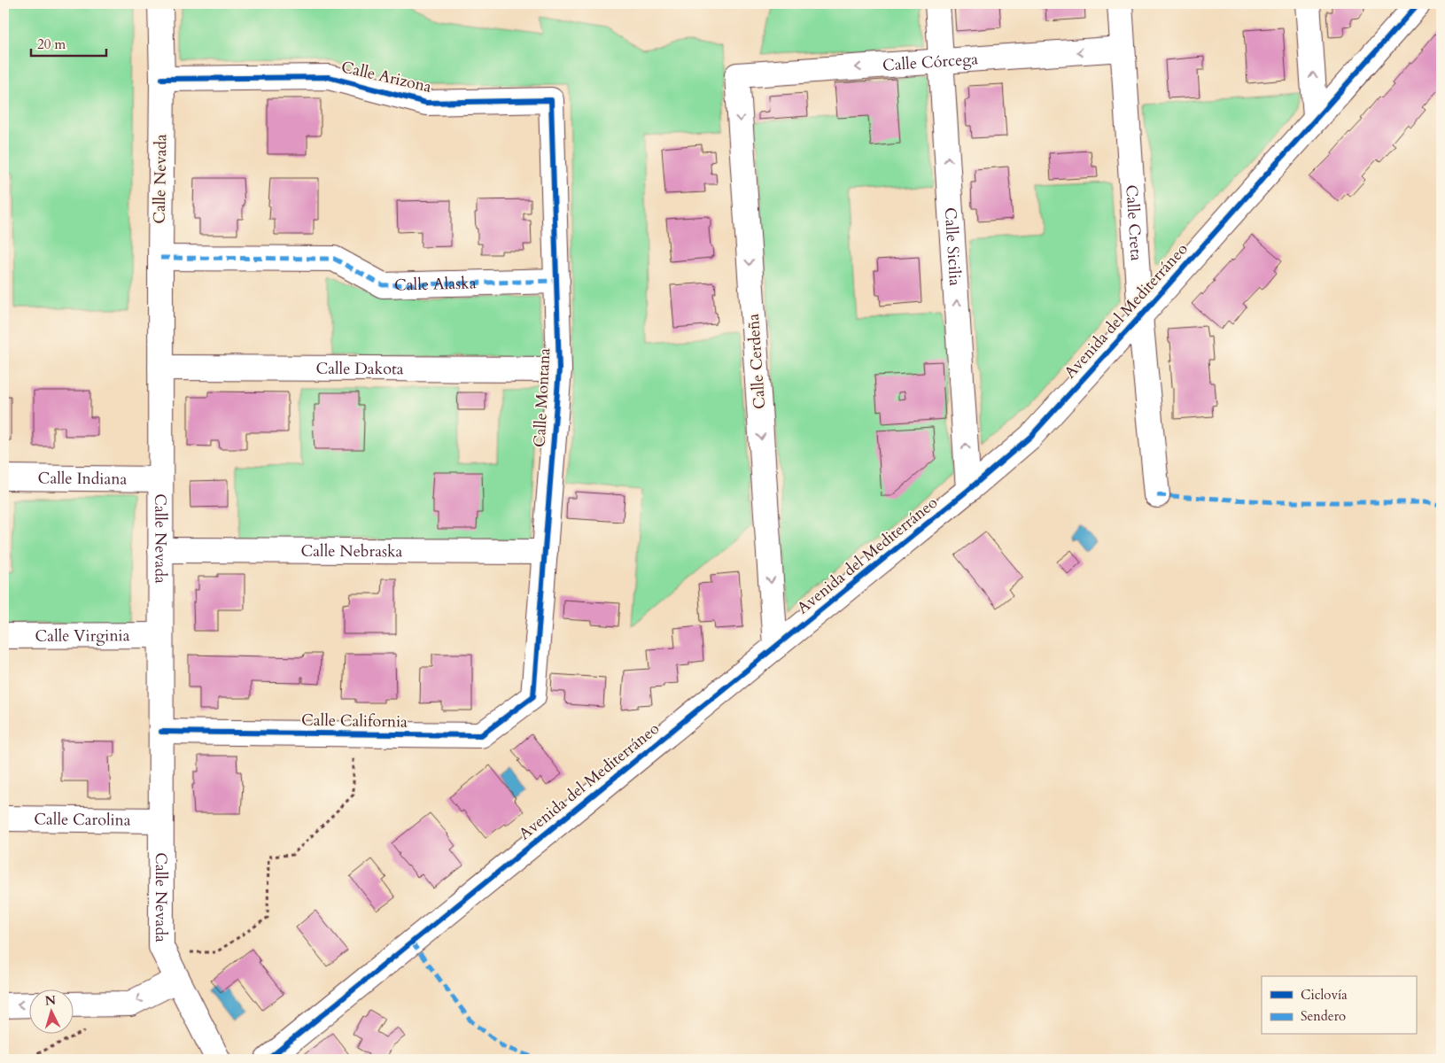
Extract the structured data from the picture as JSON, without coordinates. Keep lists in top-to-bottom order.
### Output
{
  "streets": {
    "street": [
      "Calle Córcega",
      "Calle Arizona",
      "Calle Nevada",
      "Calle Creta",
      "Calle Sicilia",
      "Calle Alaska",
      "Avenida del Mediterráneo",
      "Calle Cerdeña",
      "Calle Dakota",
      "Calle Montana",
      "Calle Indiana",
      "Calle Nebraska",
      "Calle Virginia",
      "Calle California",
      "Calle Carolina"
    ]
  },
  "crossings": [
    ["Calle Córcega", "Calle Creta"],
    ["Calle Córcega", "Calle Sicilia"],
    ["Calle Córcega", "Calle Cerdeña"],
    ["Calle Arizona", "Calle Nevada"],
    ["Calle Arizona", "Calle Montana"],
    ["Calle Nevada", "Calle Alaska"],
    ["Calle Nevada", "Calle Dakota"],
    ["Calle Nevada", "Calle Indiana"],
    ["Calle Nevada", "Calle Nebraska"],
    ["Calle Nevada", "Calle Virginia"],
    ["Calle Nevada", "Calle California"],
    ["Calle Nevada", "Calle Carolina"],
    ["Calle Creta", "Avenida del Mediterráneo"],
    ["Calle Sicilia", "Avenida del Mediterráneo"],
    ["Calle Alaska", "Calle Montana"],
    ["Avenida del Mediterráneo", "Calle Cerdeña"],
    ["Calle Dakota", "Calle Montana"],
    ["Calle Montana", "Calle Nebraska"],
    ["Calle Montana", "Calle California"]
  ],
  "one_way": ["Calle Córcega", "Calle Sicilia", "Calle Cerdeña"],
  "legend": ["Ciclovía", "Sendero"],
  "scale_bar": "20 m",
  "north": "top"
}
